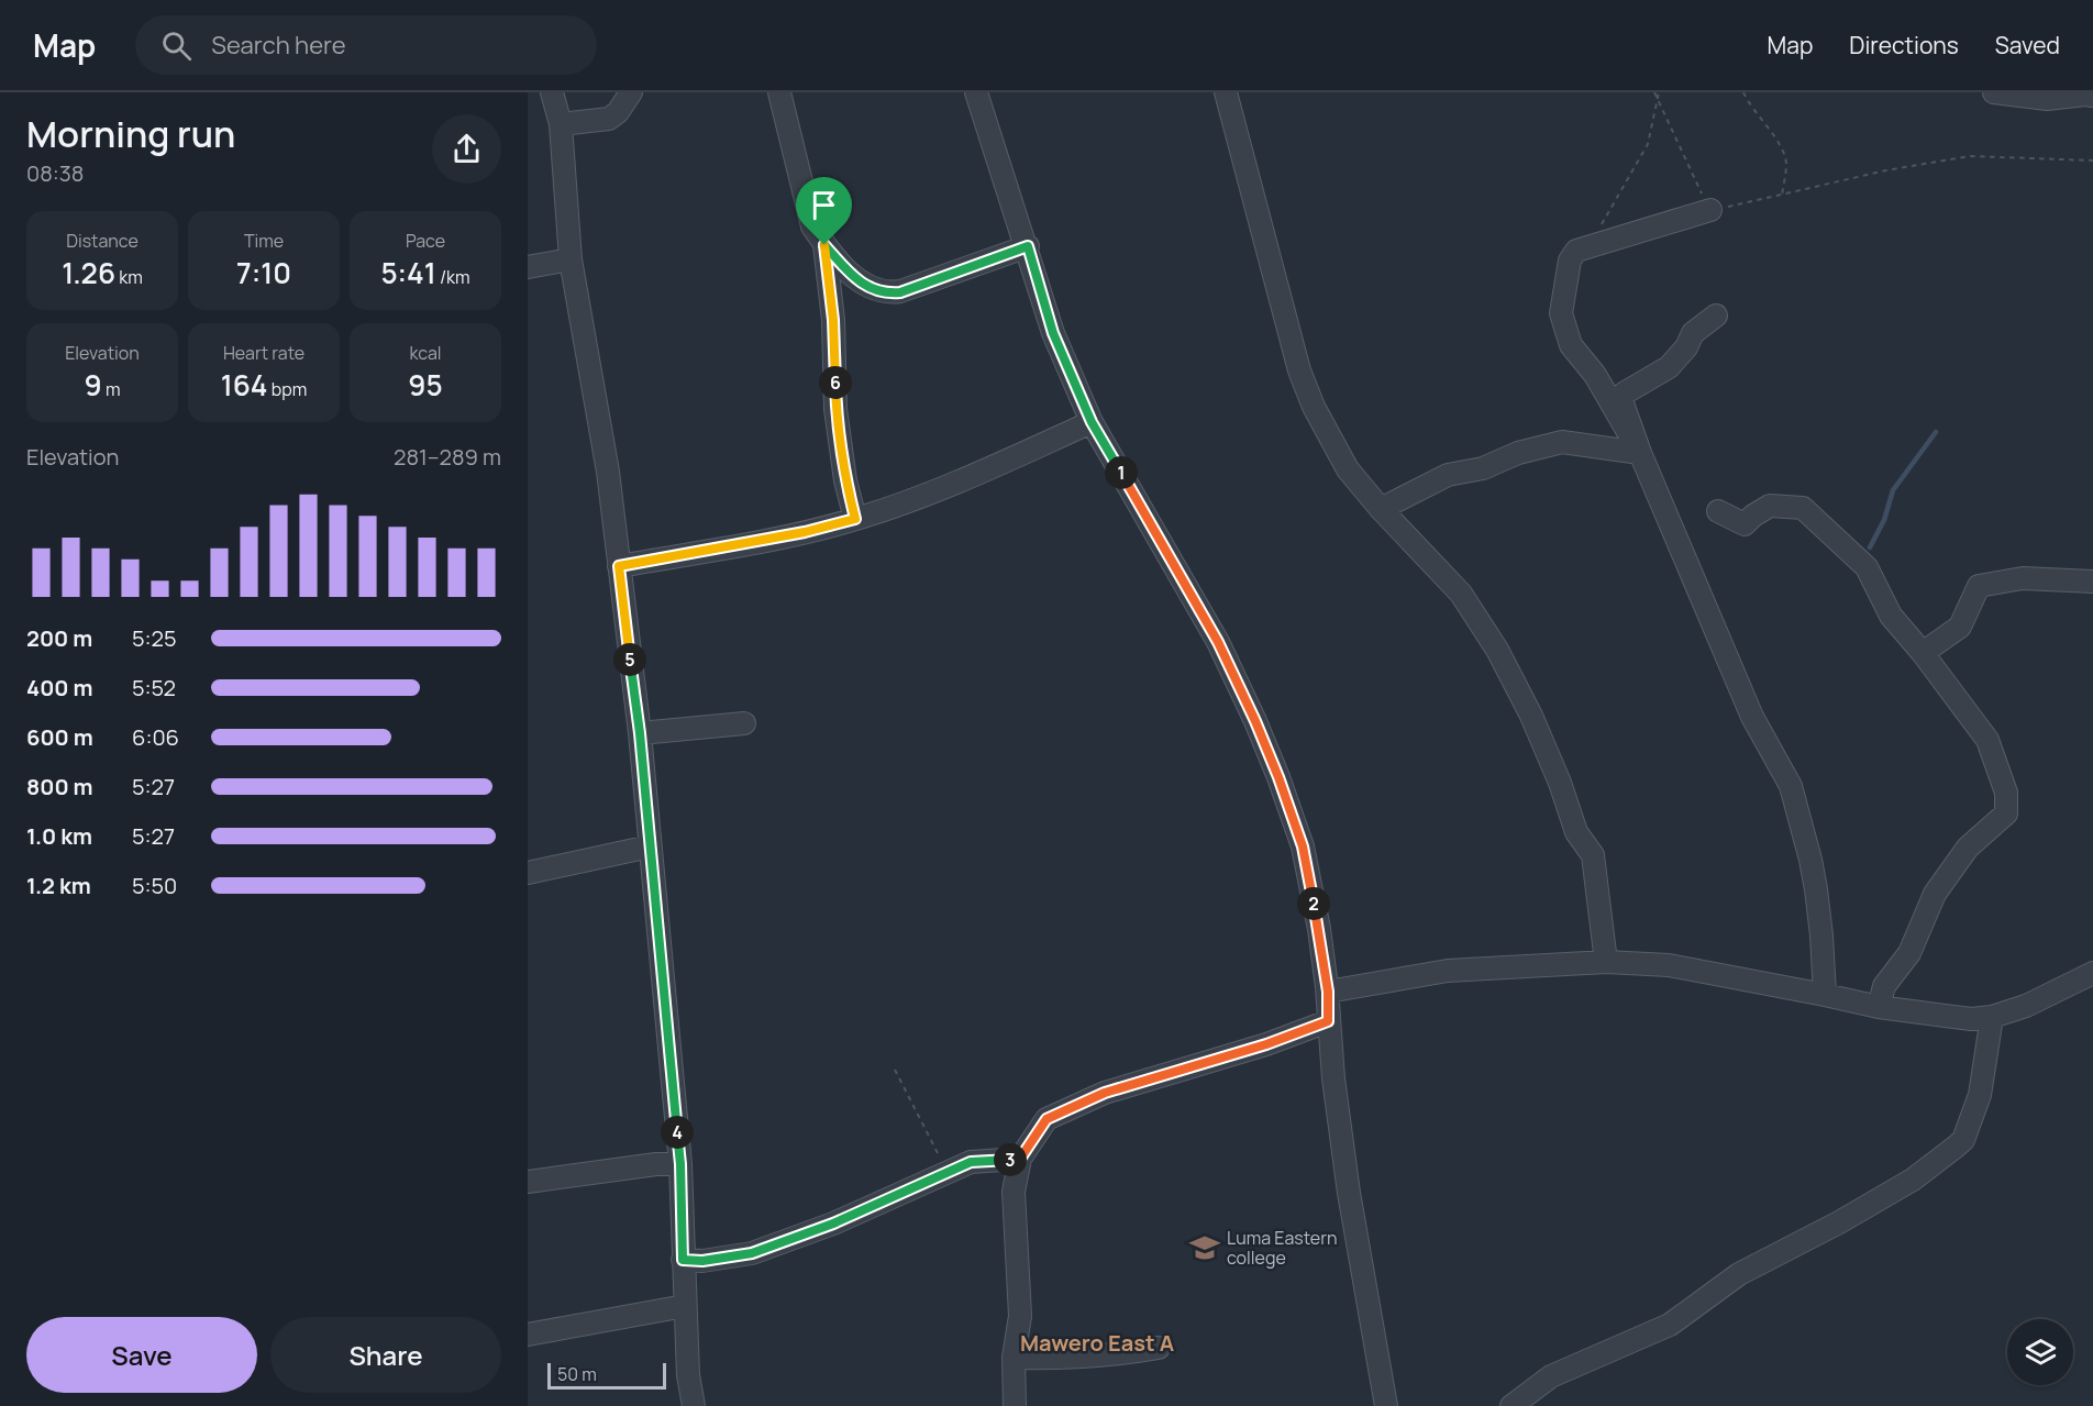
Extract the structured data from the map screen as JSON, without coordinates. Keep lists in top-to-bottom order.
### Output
{
  "districts": ["Mawero East A"],
  "places": {
    "school or university": ["Luma Eastern college"]
  },
  "scale_bar": "50 m",
  "page": {
    "header": "Map",
    "search": "Search here",
    "nav": ["Map", "Directions", "Saved"],
    "heading": ["Morning run", "08:38"],
    "stats": [
      ["Distance", "1.26 km"],
      ["Time", "7:10"],
      ["Pace", "5:41 /km"],
      ["Elevation", "9 m"],
      ["Heart rate", "164 bpm"],
      ["kcal", "95"]
    ],
    "pins": [
      "6",
      "1",
      "5",
      "2",
      "4",
      "3"
    ],
    "chart": ["Elevation", "281–289 m"],
    "list": [
      {
        "name": "200 m",
        "note": "5:25"
      },
      {
        "name": "400 m",
        "note": "5:52"
      },
      {
        "name": "600 m",
        "note": "6:06"
      },
      {
        "name": "800 m",
        "note": "5:27"
      },
      {
        "name": "1.0 km",
        "note": "5:27"
      },
      {
        "name": "1.2 km",
        "note": "5:50"
      }
    ],
    "buttons": ["Save", "Share"],
    "scale": "50 m"
  }
}
